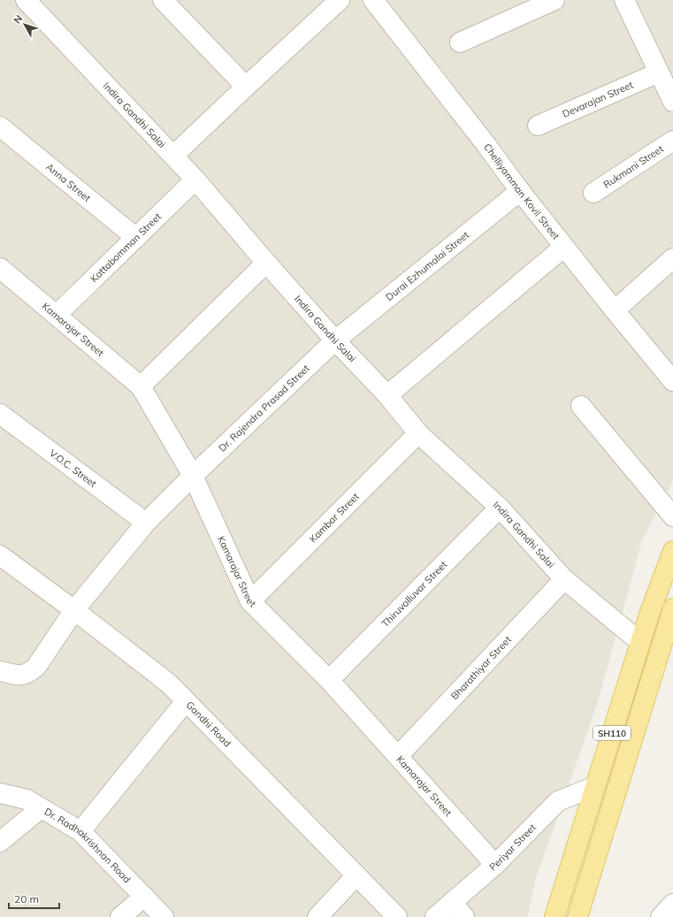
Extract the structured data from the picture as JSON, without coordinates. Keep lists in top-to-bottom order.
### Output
{
  "streets": {
    "main road": ["SH110"],
    "street": [
      "Devarajan Street",
      "Indira Gandhi Salai",
      "Rukmani Street",
      "Anna Street",
      "Chelliyamman Kovil Street",
      "Kattabomman Street",
      "Durai Ezhumalai Street",
      "Kamarajar Street",
      "Dr. Rajendra Prasad Street",
      "V.O.C. Street",
      "Kambar Street",
      "Thiruvalluvar Street",
      "Bharathiyar Street",
      "Gandhi Road",
      "Dr. Radhakrishnan Road",
      "Periyar Street"
    ]
  },
  "crossings": [
    ["Indira Gandhi Salai", "Kattabomman Street"],
    ["Indira Gandhi Salai", "Durai Ezhumalai Street"],
    ["Indira Gandhi Salai", "Dr. Rajendra Prasad Street"],
    ["Indira Gandhi Salai", "Kambar Street"],
    ["Indira Gandhi Salai", "Thiruvalluvar Street"],
    ["Indira Gandhi Salai", "Bharathiyar Street"],
    ["Indira Gandhi Salai", "SH110"],
    ["Anna Street", "Kattabomman Street"],
    ["Chelliyamman Kovil Street", "Durai Ezhumalai Street"],
    ["Kattabomman Street", "Kamarajar Street"],
    ["Durai Ezhumalai Street", "Dr. Rajendra Prasad Street"],
    ["Kamarajar Street", "Dr. Rajendra Prasad Street"],
    ["Kamarajar Street", "Kambar Street"],
    ["Kamarajar Street", "Thiruvalluvar Street"],
    ["Kamarajar Street", "Bharathiyar Street"],
    ["Kamarajar Street", "Periyar Street"],
    ["Dr. Rajendra Prasad Street", "V.O.C. Street"],
    ["Dr. Rajendra Prasad Street", "Gandhi Road"],
    ["SH110", "Periyar Street"]
  ],
  "scale_bar": "20 m",
  "north": "top left"
}
